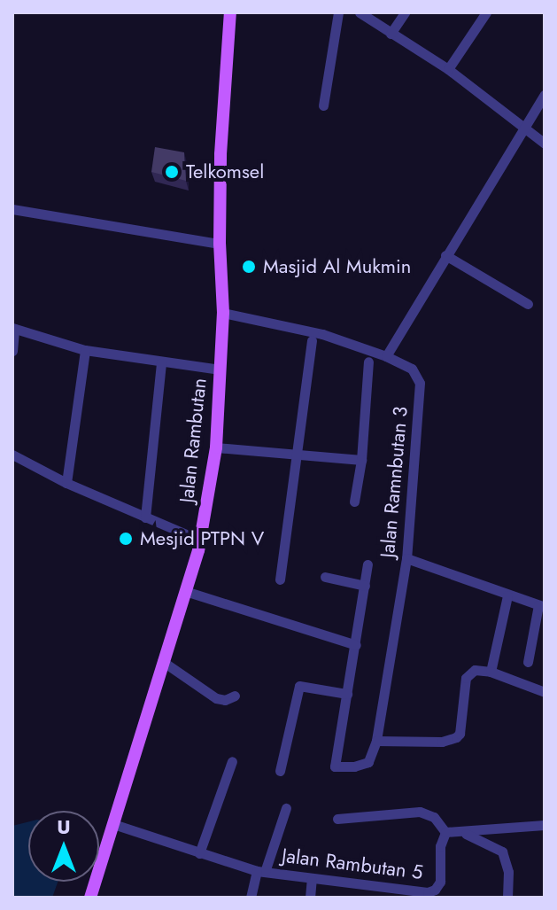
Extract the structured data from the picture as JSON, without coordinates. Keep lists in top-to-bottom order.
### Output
{
  "streets": {
    "main road": ["Jalan Rambutan"],
    "street": ["Jalan Ramnbutan 3", "Jalan Rambutan 5"]
  },
  "crossings": [
    ["Jalan Rambutan", "Jalan Ramnbutan 3"],
    ["Jalan Rambutan", "Jalan Rambutan 5"]
  ],
  "places": ["Telkomsel", "Masjid Al Mukmin", "Mesjid PTPN V"],
  "north": "top"
}
